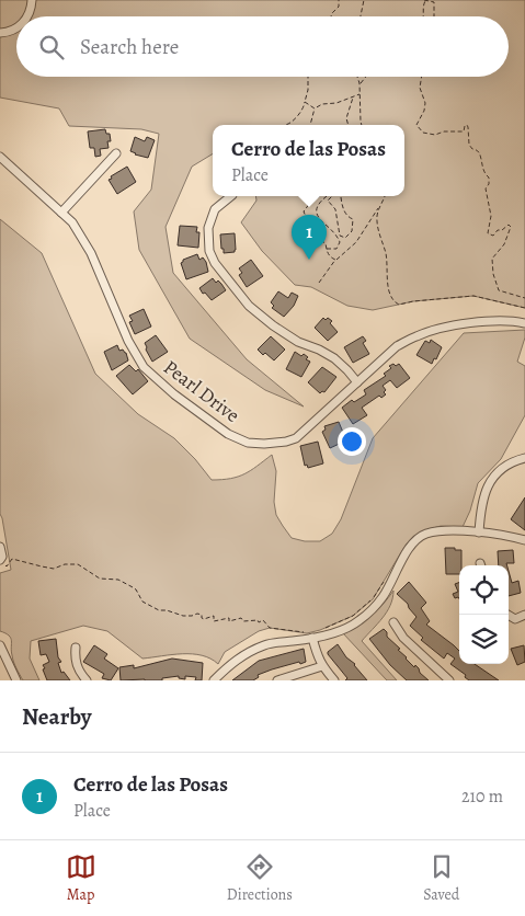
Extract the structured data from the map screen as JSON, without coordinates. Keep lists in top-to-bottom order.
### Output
{
  "streets": {
    "street": ["Pearl Drive"]
  },
  "page": {
    "search": "Search here",
    "popup": ["Cerro de las Posas", "Place"],
    "pins": "1",
    "heading": "Nearby",
    "list": [
      {
        "mark": "1",
        "name": "Cerro de las Posas",
        "note": "Place",
        "value": "210 m"
      }
    ],
    "nav": ["Map", "Directions", "Saved"]
  }
}
